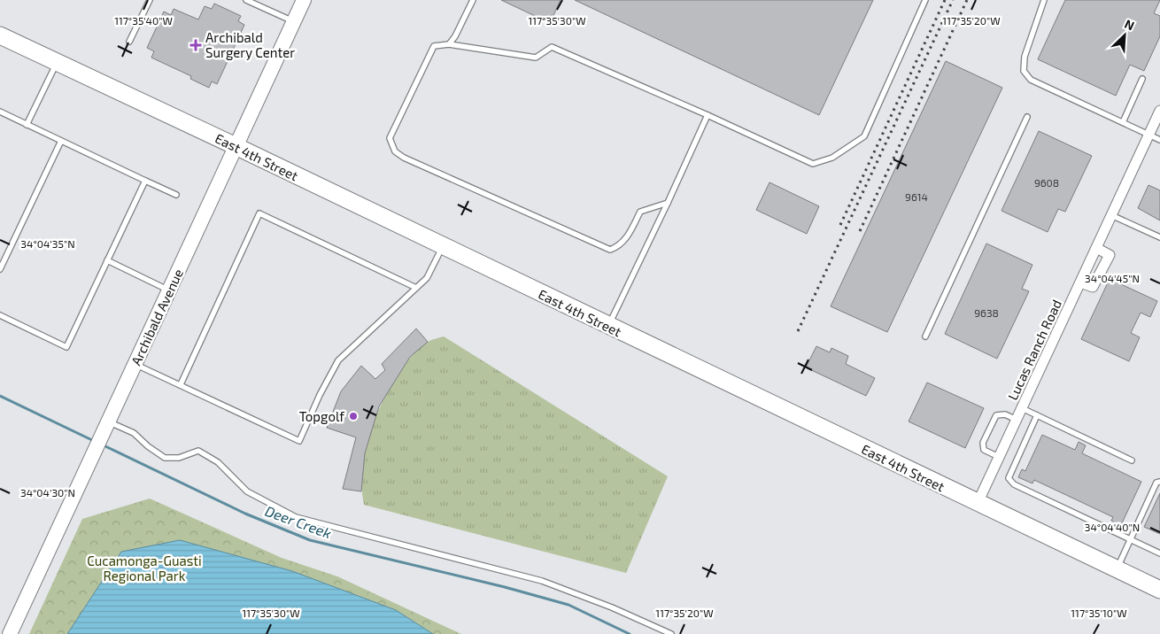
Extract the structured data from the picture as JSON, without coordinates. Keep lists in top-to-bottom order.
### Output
{
  "streets": {
    "main road": ["East 4th Street", "Archibald Avenue"],
    "street": ["Lucas Ranch Road"]
  },
  "crossings": [
    ["East 4th Street", "Archibald Avenue"],
    ["East 4th Street", "Lucas Ranch Road"]
  ],
  "water": ["Deer Creek"],
  "parks": ["Cucamonga-Guasti Regional Park"],
  "places": {
    "health": ["Archibald Surgery Center"],
    "other": ["Topgolf"]
  },
  "house_numbers": ["9608", "9614", "9638"],
  "north": "top right",
  "coordinates": [
    "117°35'40\"W",
    "117°35'30\"W",
    "117°35'20\"W",
    "34°04'35\"N",
    "34°04'45\"N",
    "34°04'30\"N",
    "34°04'40\"N",
    "117°35'10\"W"
  ]
}
